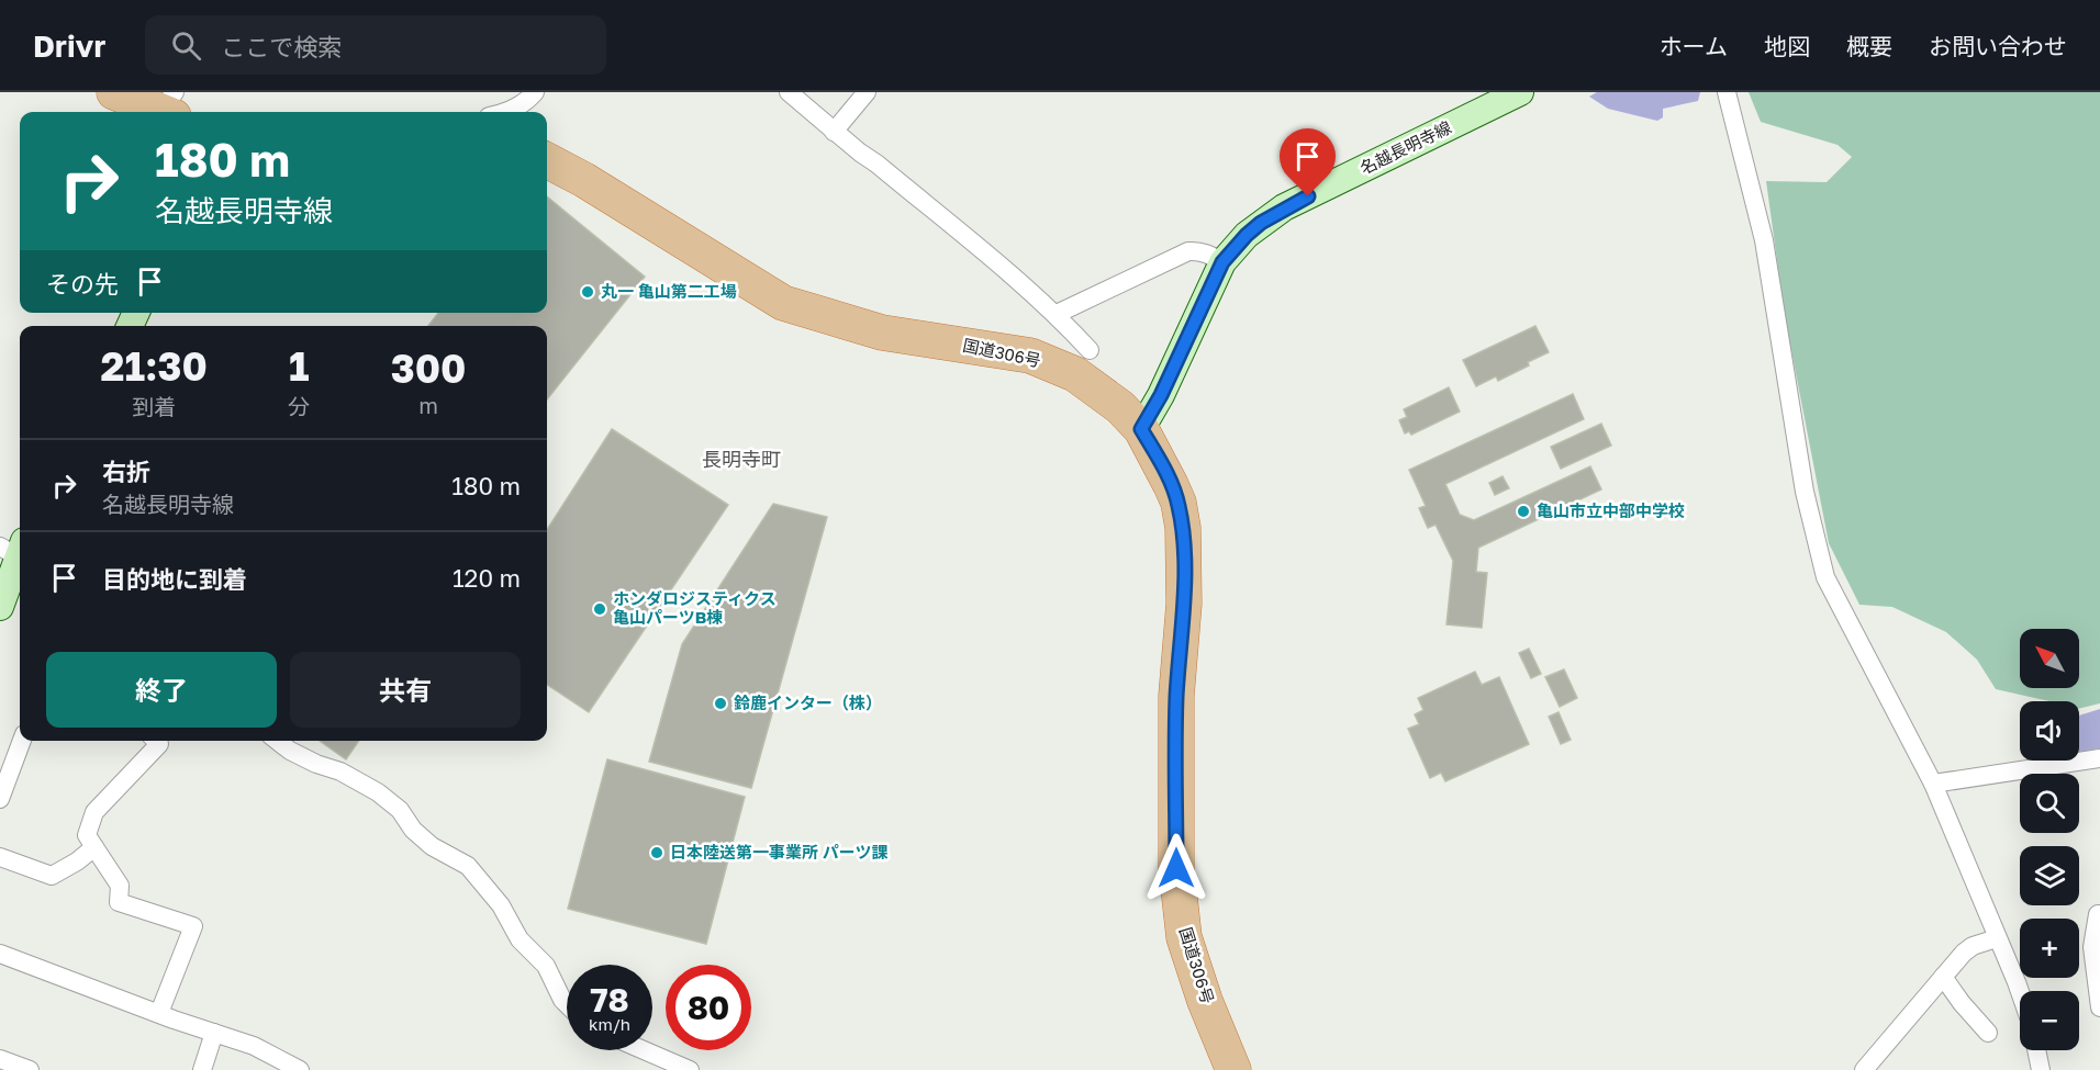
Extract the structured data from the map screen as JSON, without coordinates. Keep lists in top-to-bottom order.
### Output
{
  "streets": {
    "highway": ["国道306号"],
    "main road": ["名越長明寺線"]
  },
  "crossings": [
    ["名越長明寺線", "国道306号"]
  ],
  "districts": ["長明寺町"],
  "places": [
    "丸一 亀山第二工場",
    "亀山市立中部中学校",
    "ホンダロジスティクス 亀山パーツB棟",
    "鈴鹿インター（株）",
    "日本陸送第一事業所 パーツ課"
  ],
  "north": "top left",
  "page": {
    "header": "Drivr",
    "search": "ここで検索",
    "nav": [
      "ホーム",
      "地図",
      "概要",
      "お問い合わせ"
    ],
    "turn": ["180 m", "名越長明寺線"],
    "then": "その先",
    "eta": [
      "21:30",
      "到着",
      "1",
      "分",
      "300",
      "m"
    ],
    "list": [
      {
        "name": "右折",
        "note": "名越長明寺線",
        "value": "180 m"
      },
      {
        "name": "目的地に到着",
        "value": "120 m"
      }
    ],
    "map_buttons": ["+", "−"],
    "buttons": ["終了", "共有"],
    "speed": "78 km/h",
    "limit": "80"
  }
}
